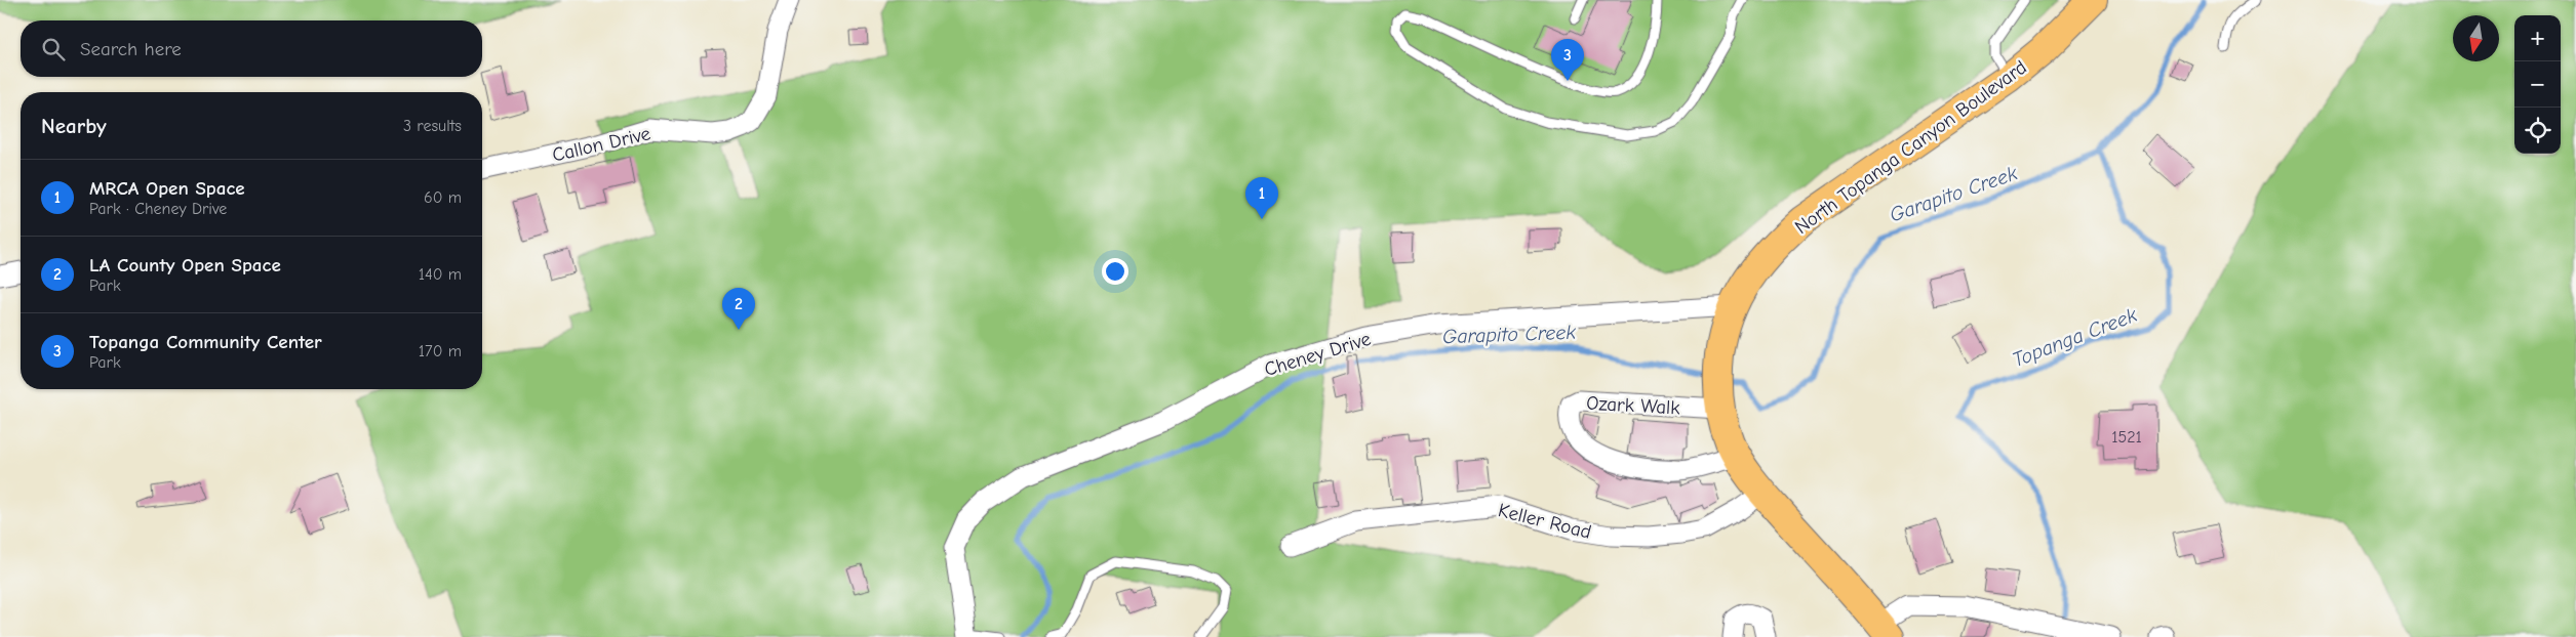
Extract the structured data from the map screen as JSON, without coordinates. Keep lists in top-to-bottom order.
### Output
{
  "streets": {
    "main road": ["North Topanga Canyon Boulevard"],
    "street": [
      "Callon Drive",
      "Cheney Drive",
      "Ozark Walk",
      "Keller Road"
    ]
  },
  "crossings": [
    ["North Topanga Canyon Boulevard", "Cheney Drive"],
    ["North Topanga Canyon Boulevard", "Ozark Walk"],
    ["North Topanga Canyon Boulevard", "Keller Road"]
  ],
  "water": ["Garapito Creek", "Topanga Creek"],
  "house_numbers": ["1521"],
  "north": "bottom",
  "page": {
    "map_buttons": ["+", "−"],
    "search": "Search here",
    "pins": ["3", "1", "2"],
    "heading": ["Nearby", "3 results"],
    "list": [
      {
        "mark": "1",
        "name": "MRCA Open Space",
        "note": "Park · Cheney Drive",
        "value": "60 m"
      },
      {
        "mark": "2",
        "name": "LA County Open Space",
        "note": "Park",
        "value": "140 m"
      },
      {
        "mark": "3",
        "name": "Topanga Community Center",
        "note": "Park",
        "value": "170 m"
      }
    ]
  }
}
